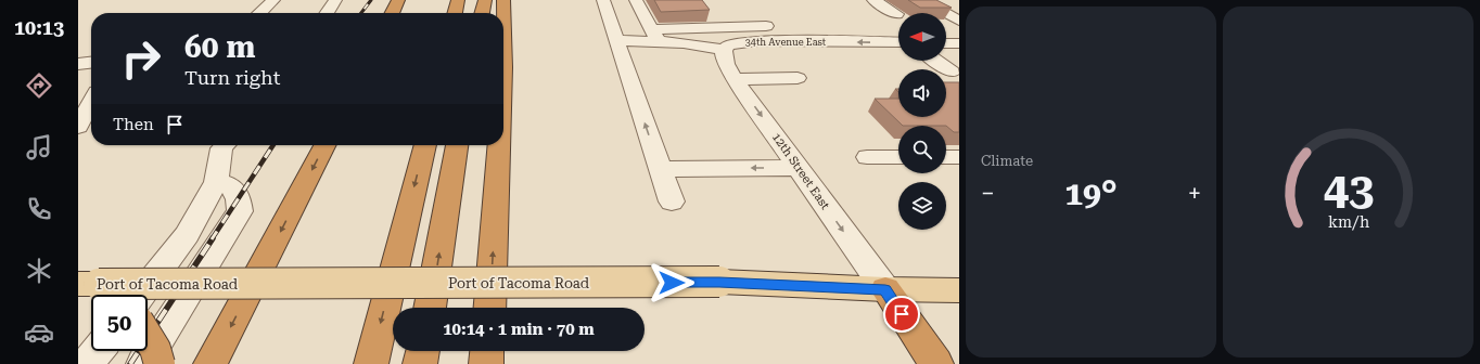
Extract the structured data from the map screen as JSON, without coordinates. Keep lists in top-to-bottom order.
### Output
{
  "streets": {
    "main road": ["Port of Tacoma Road"],
    "street": ["34th Avenue East", "12th Street East"]
  },
  "crossings": [
    ["34th Avenue East", "12th Street East"],
    ["12th Street East", "Port of Tacoma Road"]
  ],
  "north": "left",
  "page": {
    "tabs": "10:13",
    "tile": "Climate",
    "turn": ["60 m", "Turn right"],
    "then": "Then",
    "heat": ["−", "19°", "+"],
    "limit": "50",
    "trip": "10:14 · 1 min · 70 m",
    "gauge": ["43", "km/h"]
  }
}
